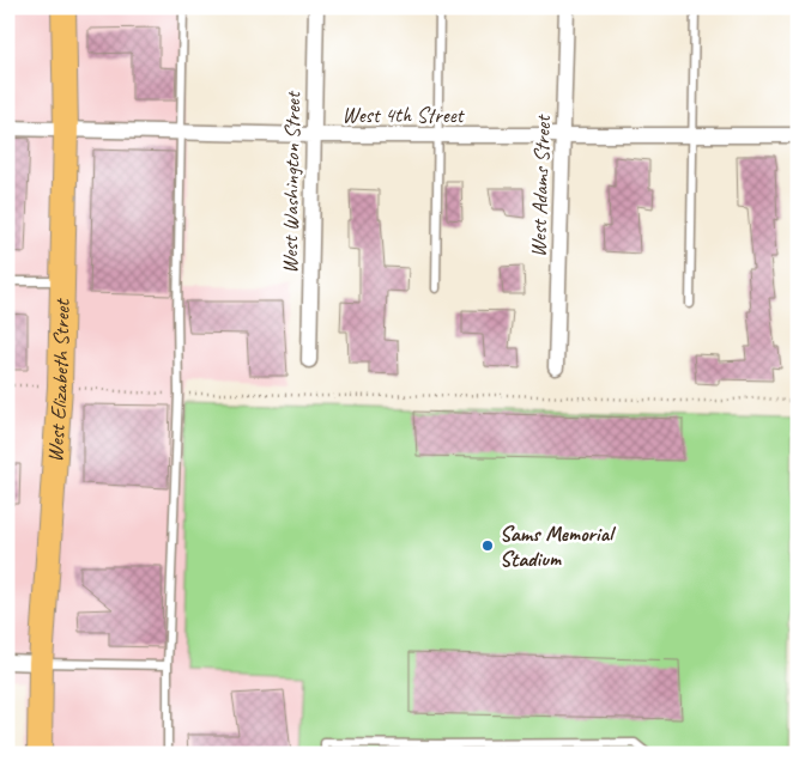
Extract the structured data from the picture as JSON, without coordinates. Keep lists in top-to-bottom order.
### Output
{
  "streets": {
    "main road": ["West Elizabeth Street"],
    "street": ["West 4th Street", "West Washington Street", "West Adams Street"]
  },
  "crossings": [
    ["West 4th Street", "West Washington Street"],
    ["West 4th Street", "West Adams Street"],
    ["West 4th Street", "West Elizabeth Street"]
  ],
  "places": ["Sams Memorial Stadium"]
}
